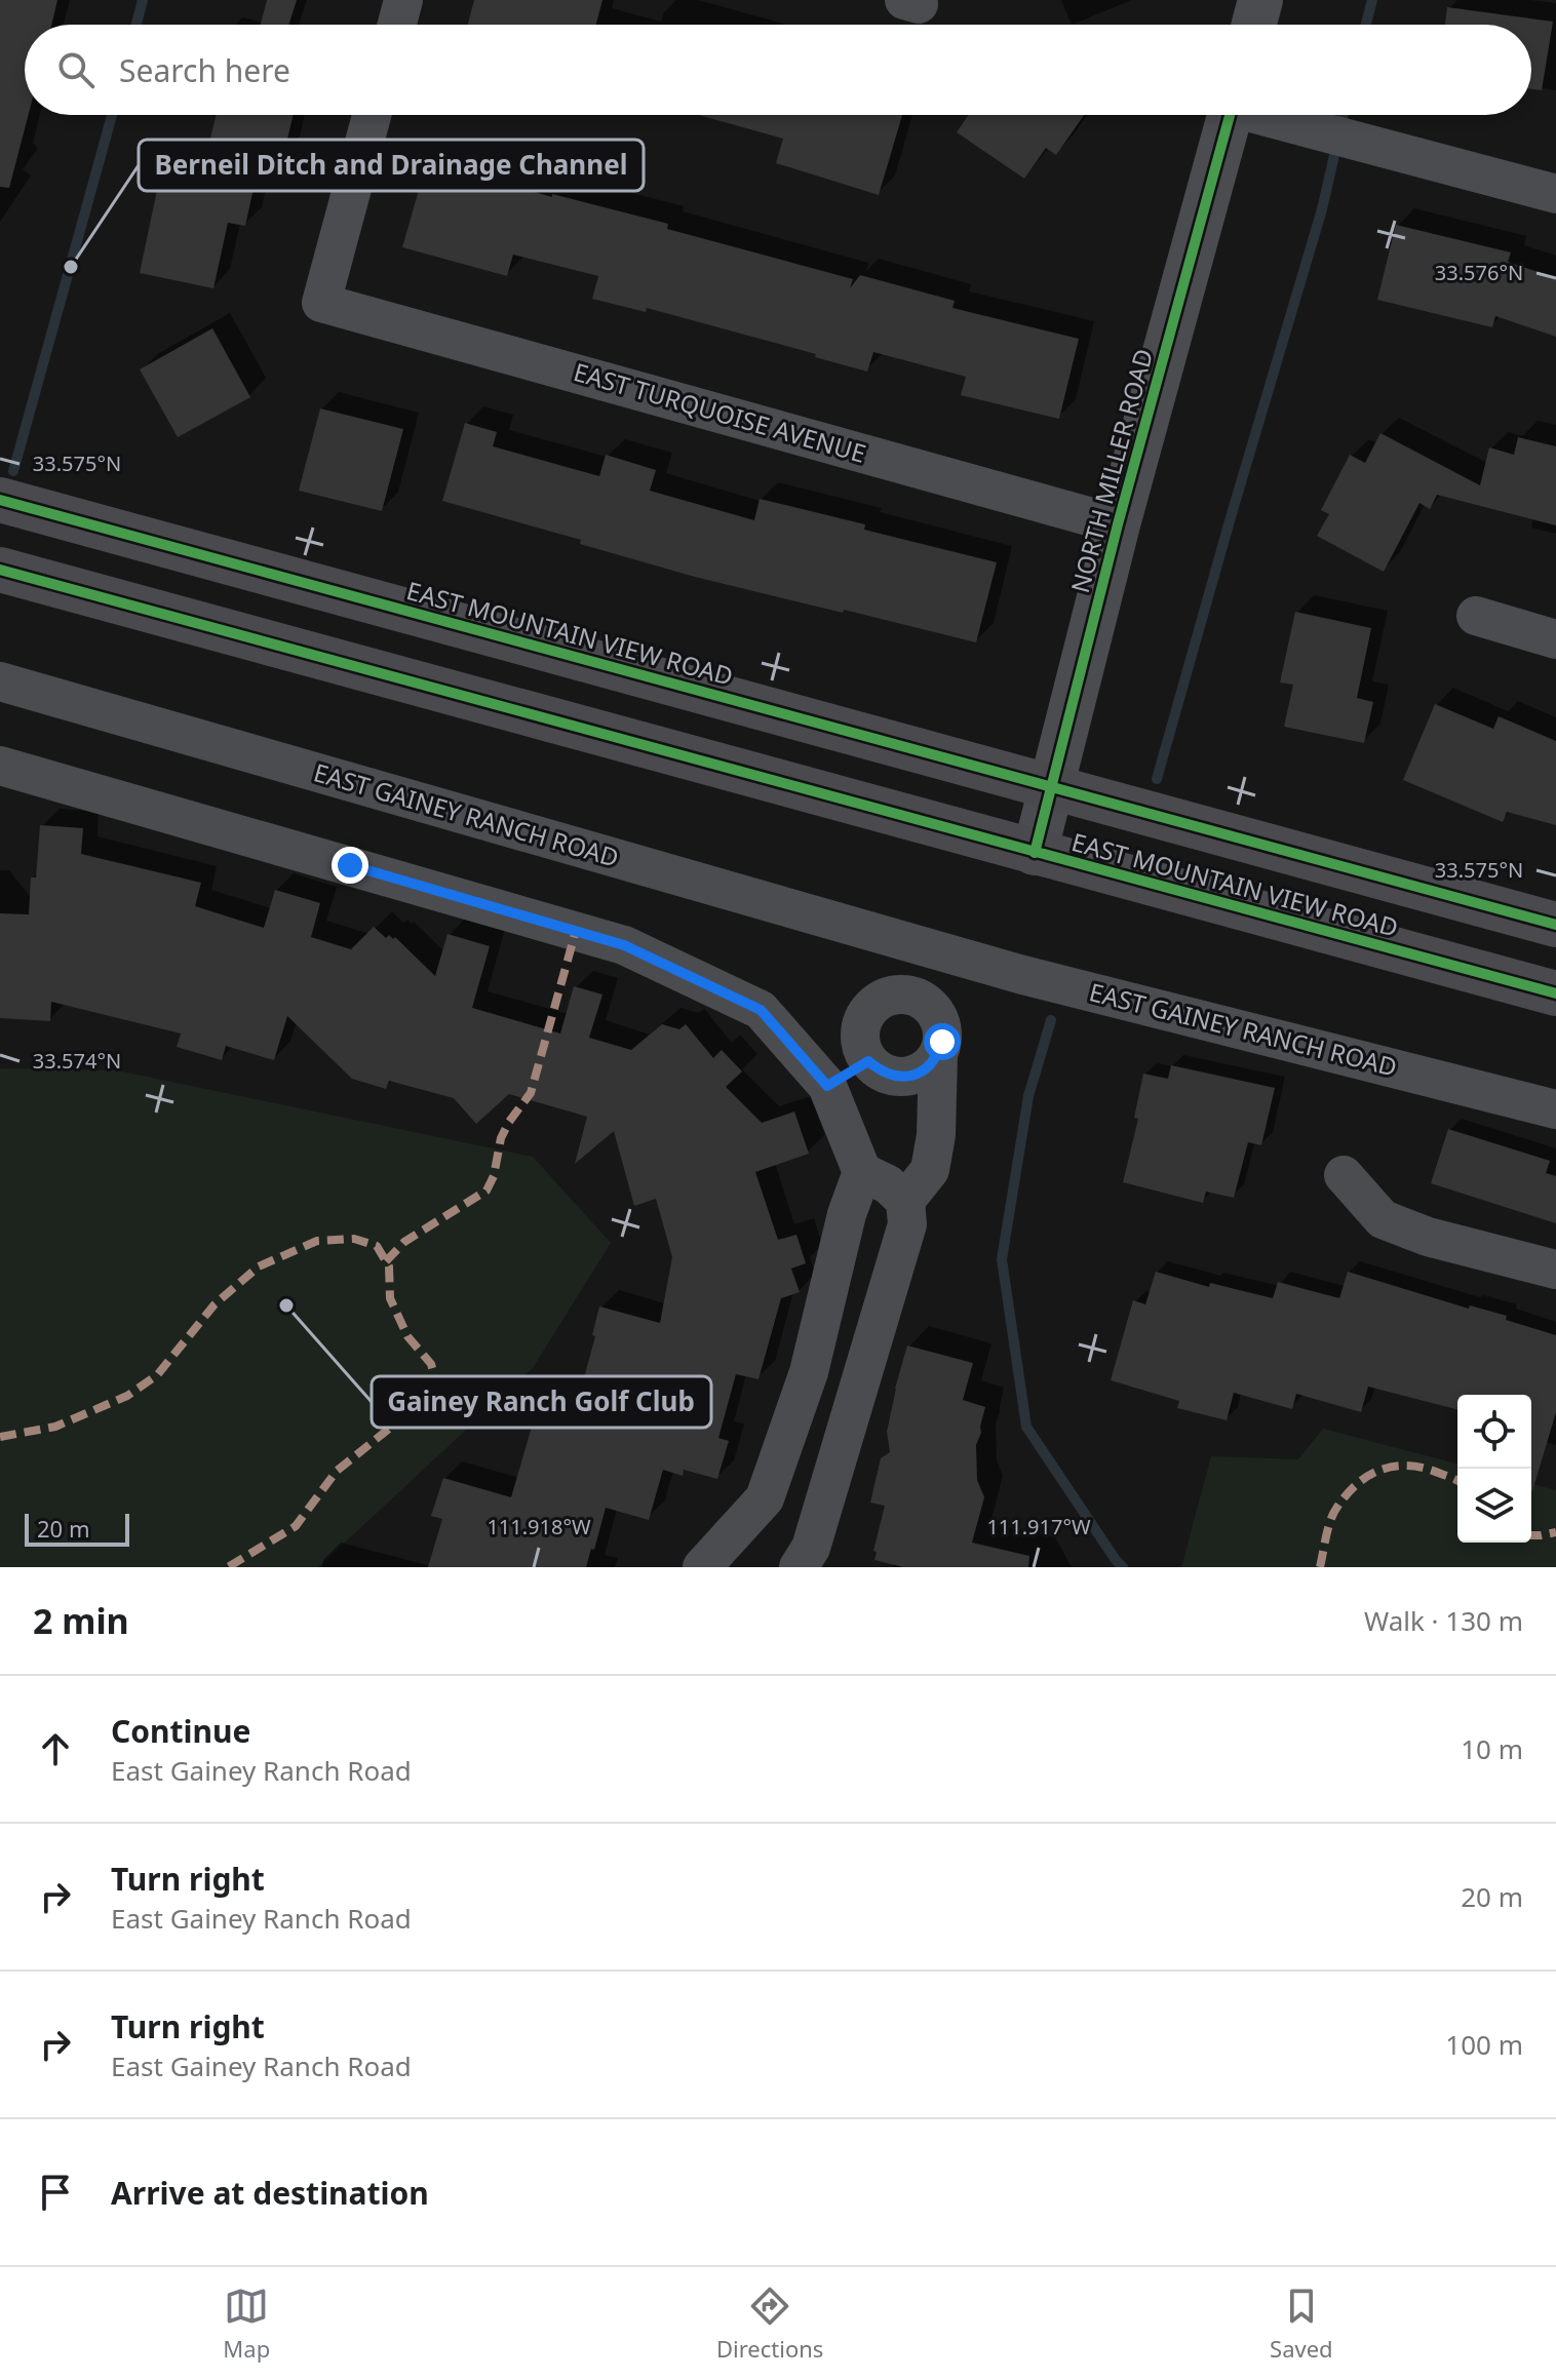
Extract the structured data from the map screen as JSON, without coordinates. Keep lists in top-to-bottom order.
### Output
{
  "streets": {
    "main road": ["EAST MOUNTAIN VIEW ROAD"],
    "street": ["EAST TURQUOISE AVENUE", "NORTH MILLER ROAD", "EAST GAINEY RANCH ROAD"]
  },
  "crossings": [
    ["EAST TURQUOISE AVENUE", "NORTH MILLER ROAD"],
    ["NORTH MILLER ROAD", "EAST MOUNTAIN VIEW ROAD"]
  ],
  "places": ["Berneil Ditch and Drainage Channel", "Gainey Ranch Golf Club"],
  "scale_bar": "20 m",
  "page": {
    "search": "Search here",
    "scale": "20 m",
    "heading": ["2 min", "Walk · 130 m"],
    "list": [
      ["Continue", "East Gainey Ranch Road", "10 m"],
      ["Turn right", "East Gainey Ranch Road", "20 m"],
      ["Turn right", "East Gainey Ranch Road", "100 m"],
      "Arrive at destination"
    ],
    "nav": ["Map", "Directions", "Saved"]
  },
  "coordinates": [
    "33.576°N",
    "33.575°N",
    "33.574°N",
    "111.918°W",
    "111.917°W"
  ]
}
